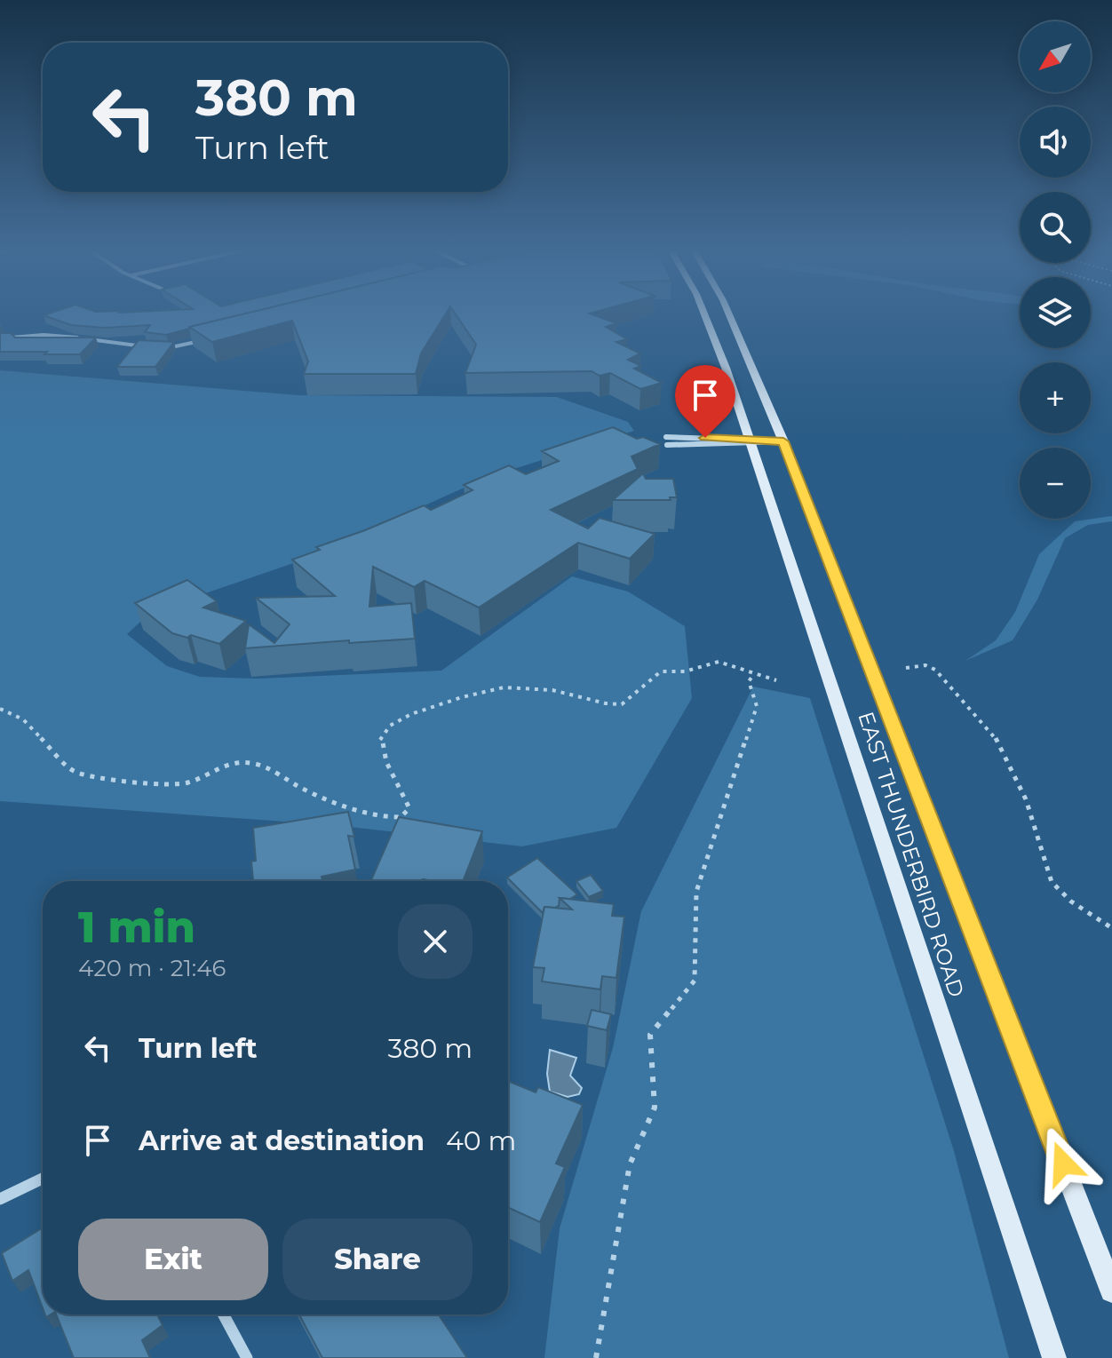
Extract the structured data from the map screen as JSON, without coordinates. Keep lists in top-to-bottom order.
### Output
{
  "streets": {
    "main road": ["EAST THUNDERBIRD ROAD"]
  },
  "north": "bottom left",
  "page": {
    "map_buttons": ["+", "−"],
    "turn": ["380 m", "Turn left"],
    "heading": ["1 min", "420 m · 21:46"],
    "list": [
      {
        "name": "Turn left",
        "value": "380 m"
      },
      {
        "name": "Arrive at destination",
        "value": "40 m"
      }
    ],
    "buttons": ["Exit", "Share"]
  }
}
